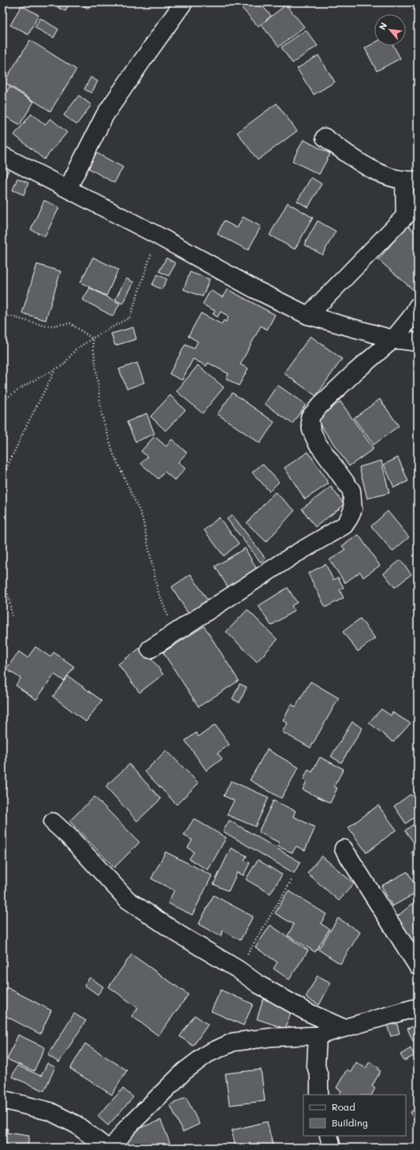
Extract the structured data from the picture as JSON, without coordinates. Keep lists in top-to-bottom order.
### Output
{
  "legend": ["Road", "Building"],
  "north": "top left"
}
